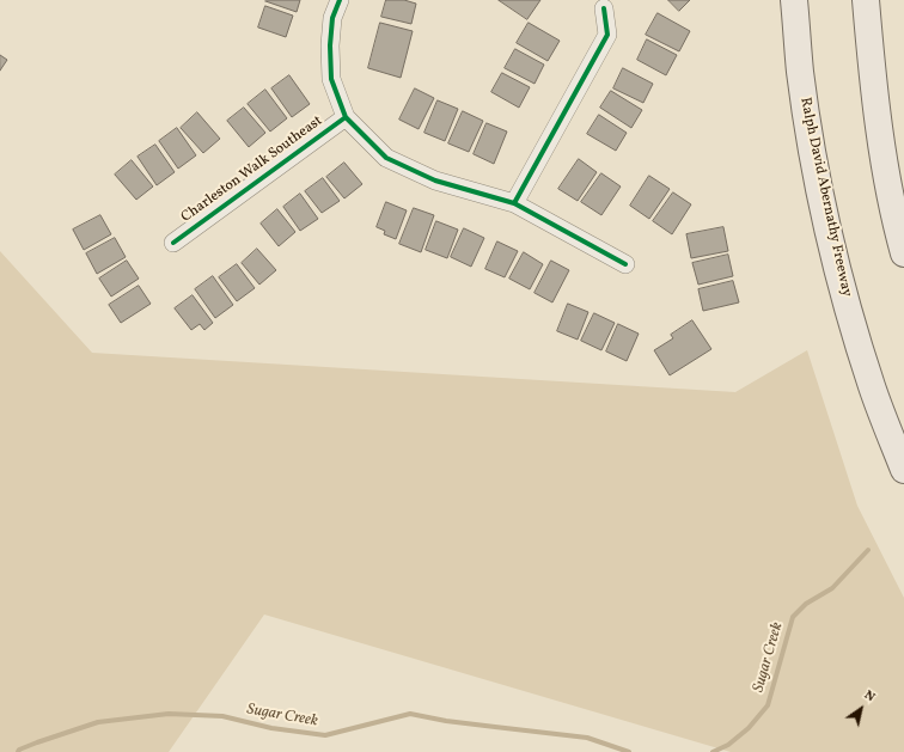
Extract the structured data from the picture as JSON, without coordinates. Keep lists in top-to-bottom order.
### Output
{
  "streets": {
    "highway": ["Ralph David Abernathy Freeway"],
    "street": ["Charleston Walk Southeast"]
  },
  "water": ["Sugar Creek"],
  "north": "top right"
}
